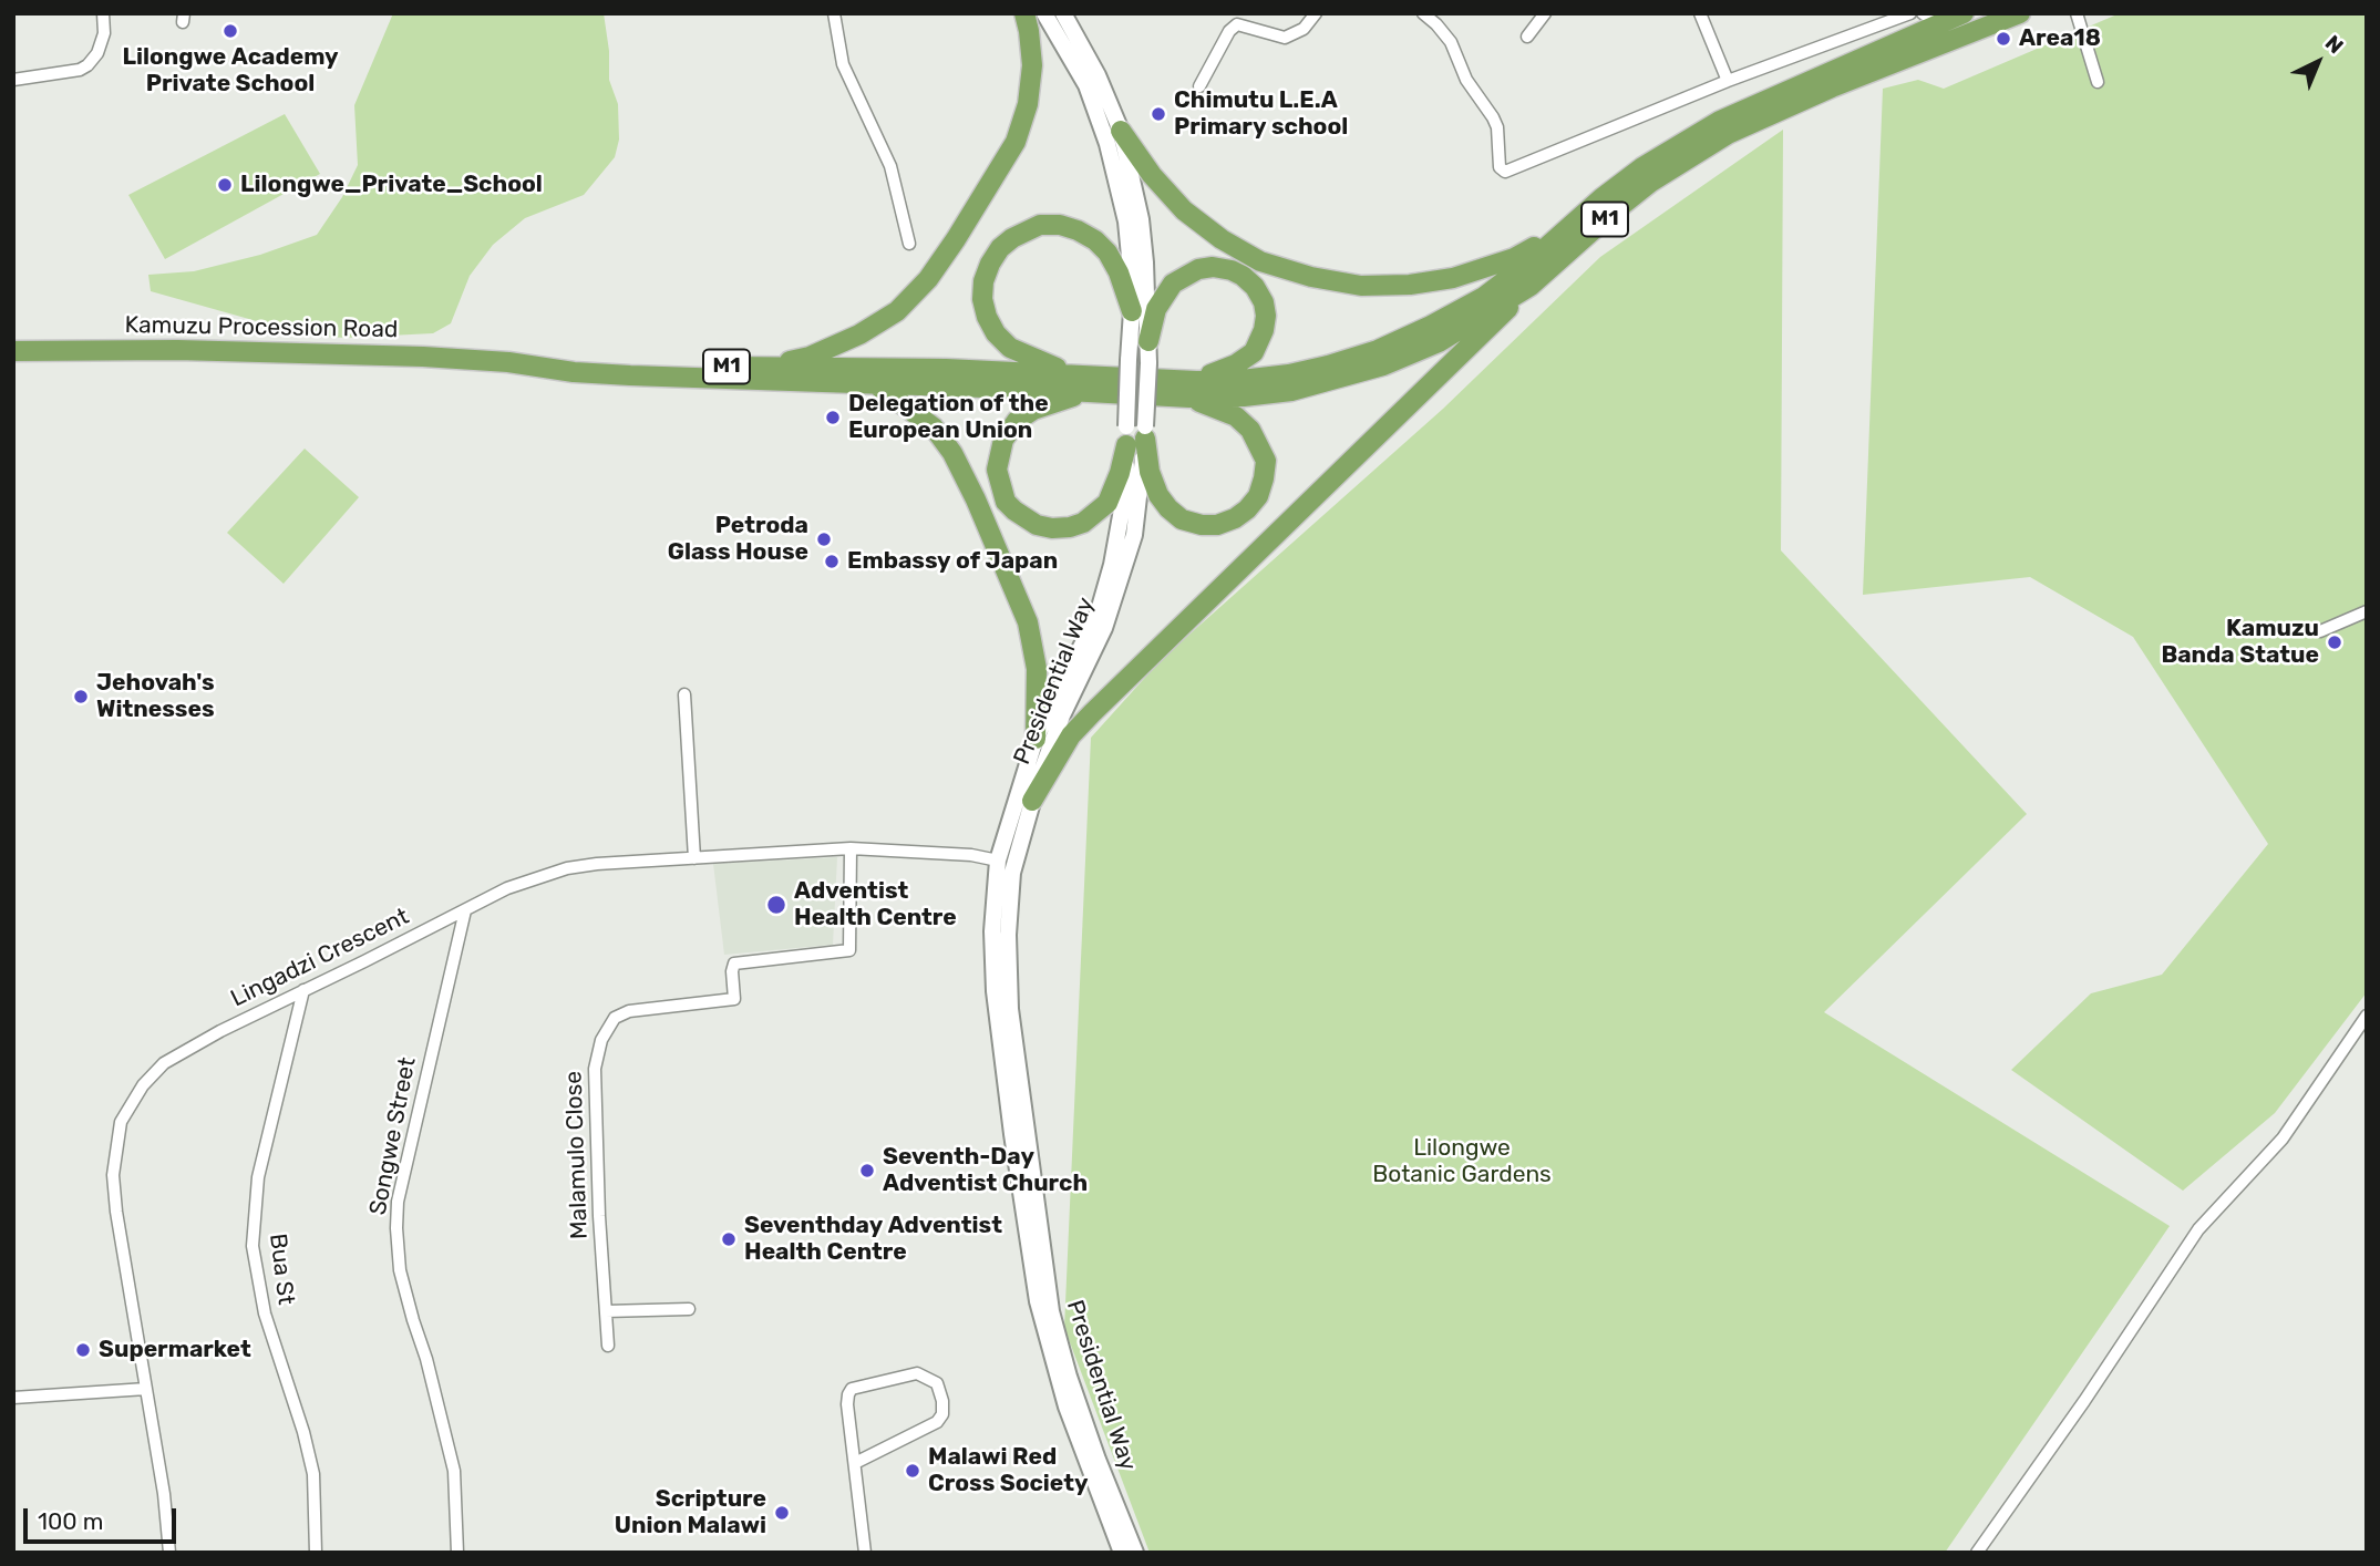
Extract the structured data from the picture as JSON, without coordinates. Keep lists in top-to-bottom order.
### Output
{
  "streets": {
    "highway": ["M1", "Kamuzu Procession Road"],
    "main road": ["Presidential Way"],
    "street": [
      "Lingadzi Crescent",
      "Songwe Street",
      "Malamulo Close",
      "Bua St"
    ]
  },
  "crossings": [
    ["M1", "Kamuzu Procession Road"],
    ["Presidential Way", "Lingadzi Crescent"],
    ["Lingadzi Crescent", "Songwe Street"],
    ["Lingadzi Crescent", "Malamulo Close"],
    ["Lingadzi Crescent", "Bua St"]
  ],
  "parks": ["Lilongwe Botanic Gardens"],
  "places": [
    "Lilongwe Academy Private School",
    "Area18",
    "Chimutu L.E.A Primary school",
    "Lilongwe_Private_School",
    "Delegation of the European Union",
    "Petroda Glass House",
    "Embassy of Japan",
    "Kamuzu Banda Statue",
    "Jehovah's Witnesses",
    "Adventist Health Centre",
    "Seventh-Day Adventist Church",
    "Seventhday Adventist Health Centre",
    "Supermarket",
    "Malawi Red Cross Society",
    "Scripture Union Malawi"
  ],
  "scale_bar": "100 m",
  "north": "top right"
}
